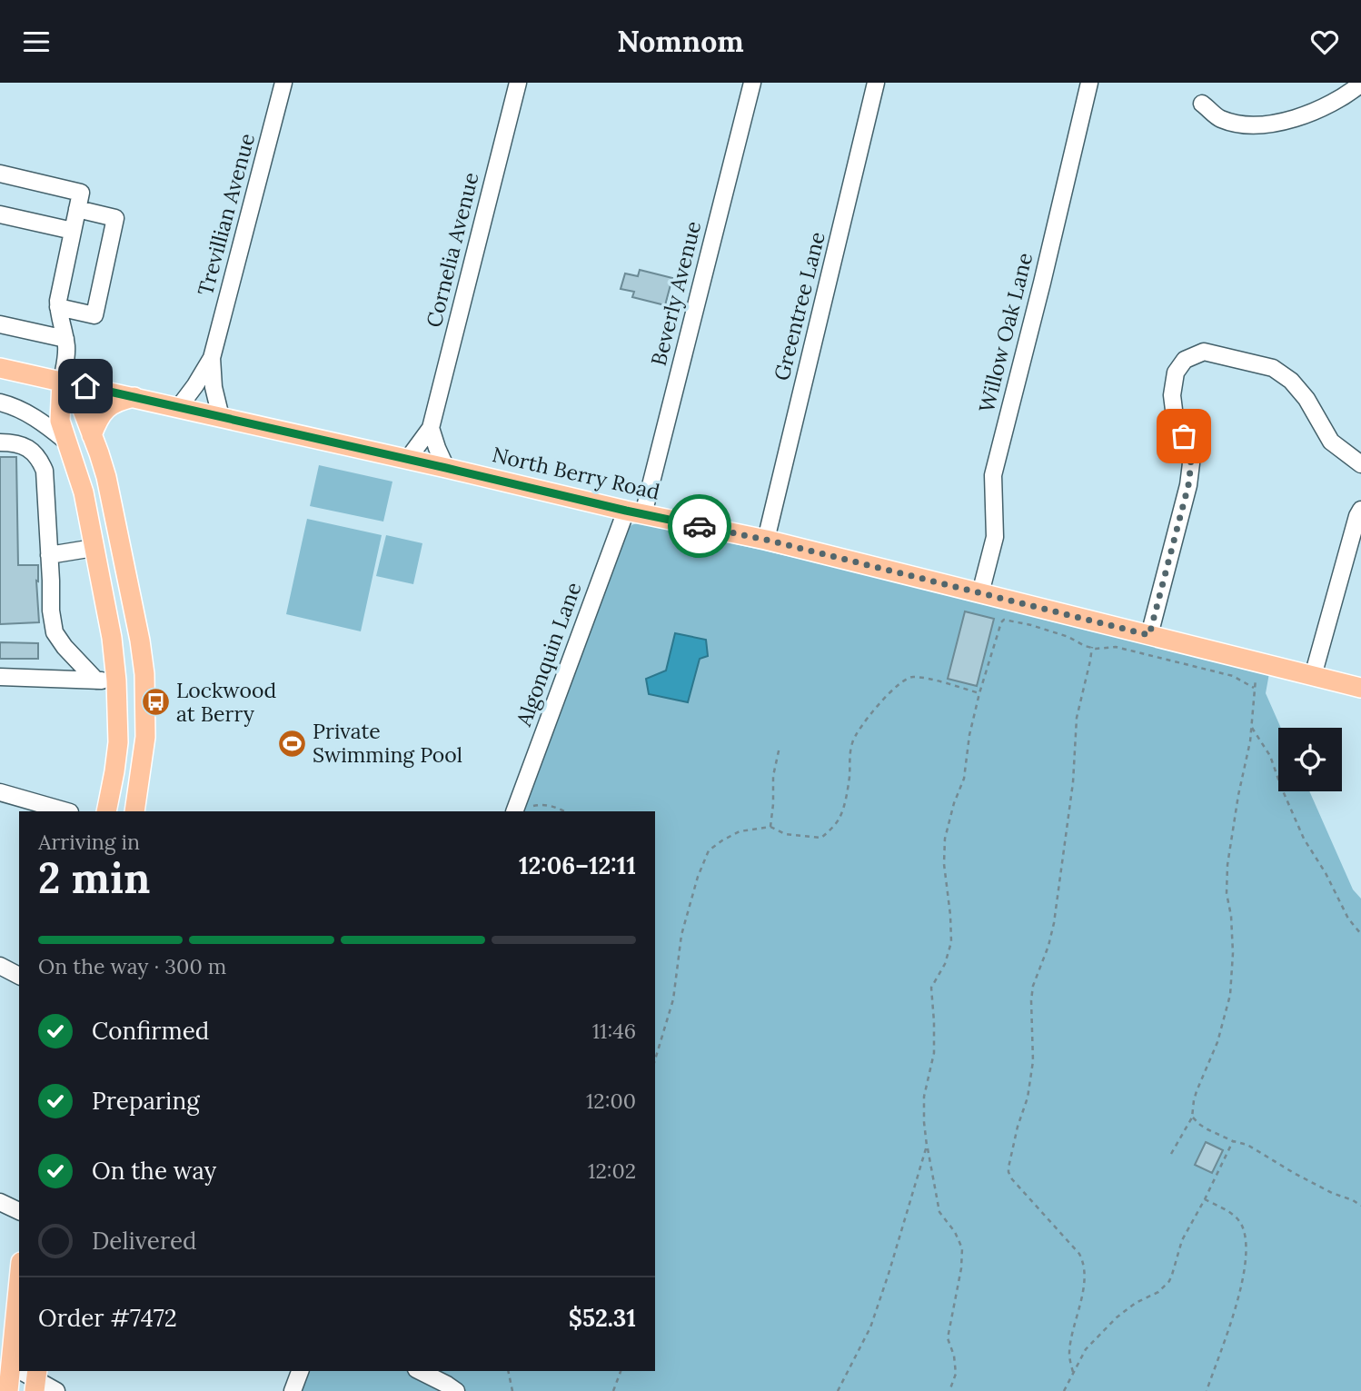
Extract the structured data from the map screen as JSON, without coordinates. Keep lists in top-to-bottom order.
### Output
{
  "streets": {
    "main road": ["North Berry Road"],
    "street": [
      "Trevillian Avenue",
      "Cornelia Avenue",
      "Beverly Avenue",
      "Greentree Lane",
      "Willow Oak Lane",
      "Algonquin Lane"
    ]
  },
  "crossings": [
    ["Trevillian Avenue", "North Berry Road"],
    ["Cornelia Avenue", "North Berry Road"],
    ["Beverly Avenue", "North Berry Road"],
    ["Beverly Avenue", "Algonquin Lane"],
    ["Greentree Lane", "North Berry Road"],
    ["Willow Oak Lane", "North Berry Road"],
    ["North Berry Road", "Algonquin Lane"]
  ],
  "places": {
    "bus stop": ["Lockwood at Berry"],
    "sports": ["Private Swimming Pool"]
  },
  "page": {
    "header": "Nomnom",
    "heading": ["2 min", "Arriving in", "12:06–12:11"],
    "panel": ["Order #7472", "$52.31"],
    "bar": "On the way · 300 m",
    "list": [
      ["Confirmed", "11:46"],
      ["Preparing", "12:00"],
      ["On the way", "12:02"],
      "Delivered"
    ]
  }
}
